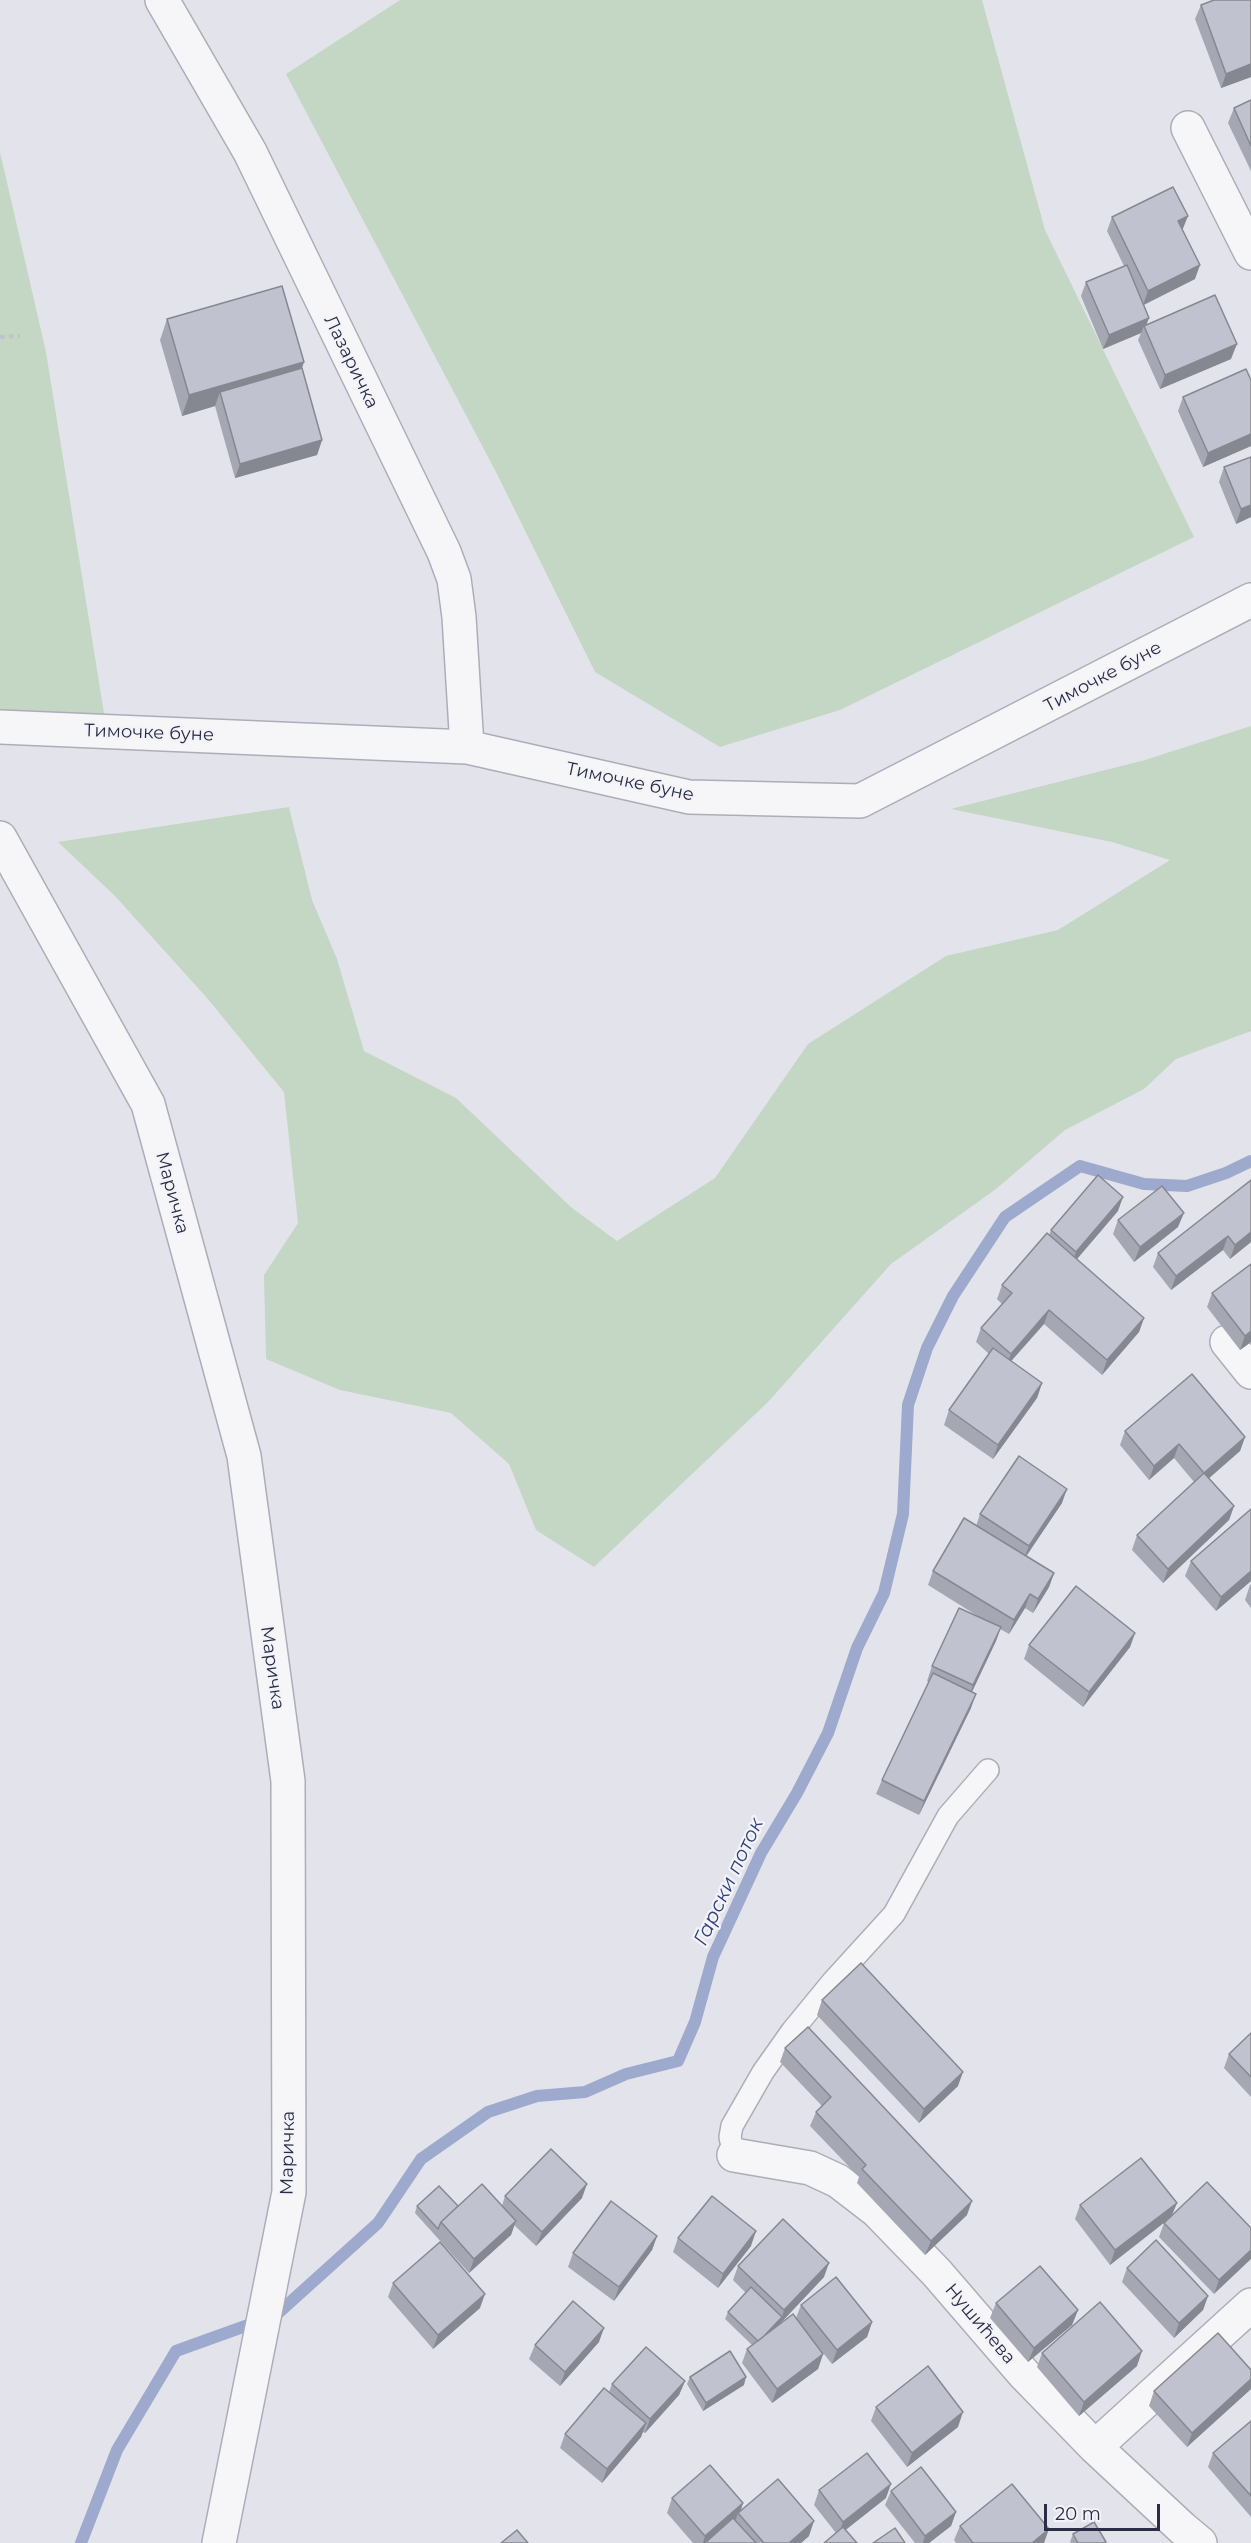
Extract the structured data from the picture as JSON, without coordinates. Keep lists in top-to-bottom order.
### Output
{
  "streets": {
    "street": [
      "Лазаричка",
      "Тимочке буне",
      "Маричка",
      "Нушићева"
    ]
  },
  "crossings": [
    ["Лазаричка", "Тимочке буне"]
  ],
  "water": ["Гарски поток"],
  "scale_bar": "20 m"
}
